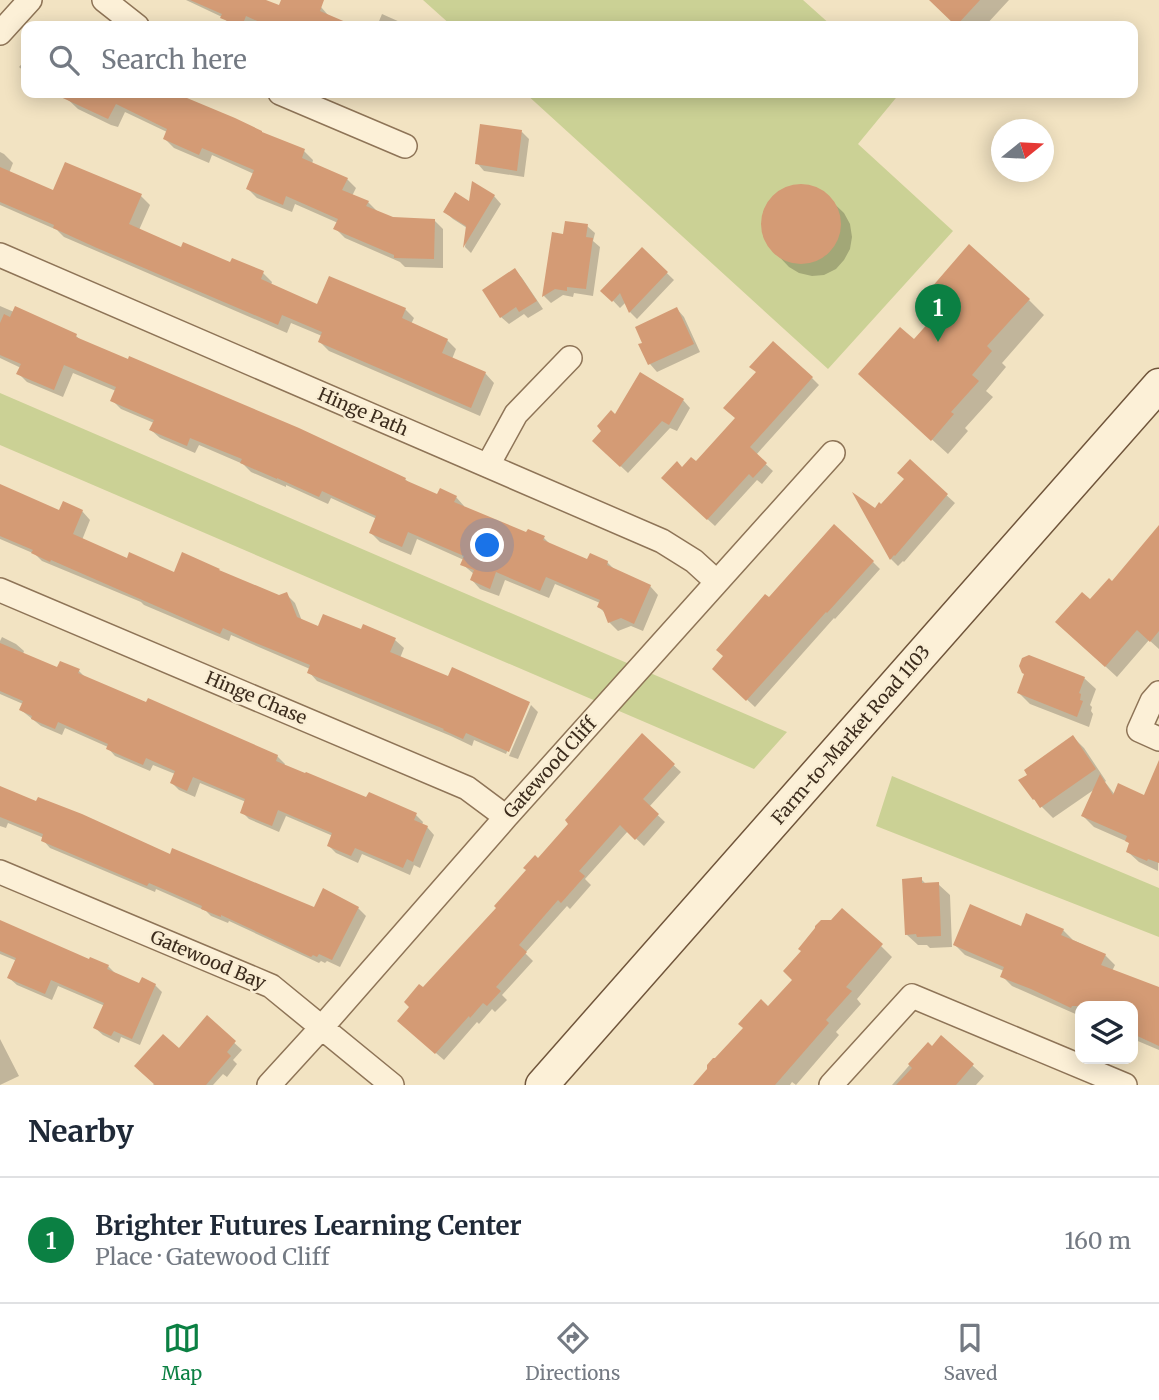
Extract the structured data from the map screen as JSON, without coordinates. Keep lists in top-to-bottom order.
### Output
{
  "streets": {
    "main road": ["Farm-to-Market Road 1103"],
    "street": [
      "Hinge Path",
      "Hinge Chase",
      "Gatewood Cliff",
      "Gatewood Bay"
    ]
  },
  "crossings": [
    ["Hinge Path", "Gatewood Cliff"],
    ["Hinge Chase", "Gatewood Cliff"],
    ["Gatewood Cliff", "Gatewood Bay"]
  ],
  "north": "right",
  "page": {
    "search": "Search here",
    "pins": "1",
    "heading": "Nearby",
    "list": [
      {
        "mark": "1",
        "name": "Brighter Futures Learning Center",
        "note": "Place · Gatewood Cliff",
        "value": "160 m"
      }
    ],
    "nav": ["Map", "Directions", "Saved"]
  }
}
